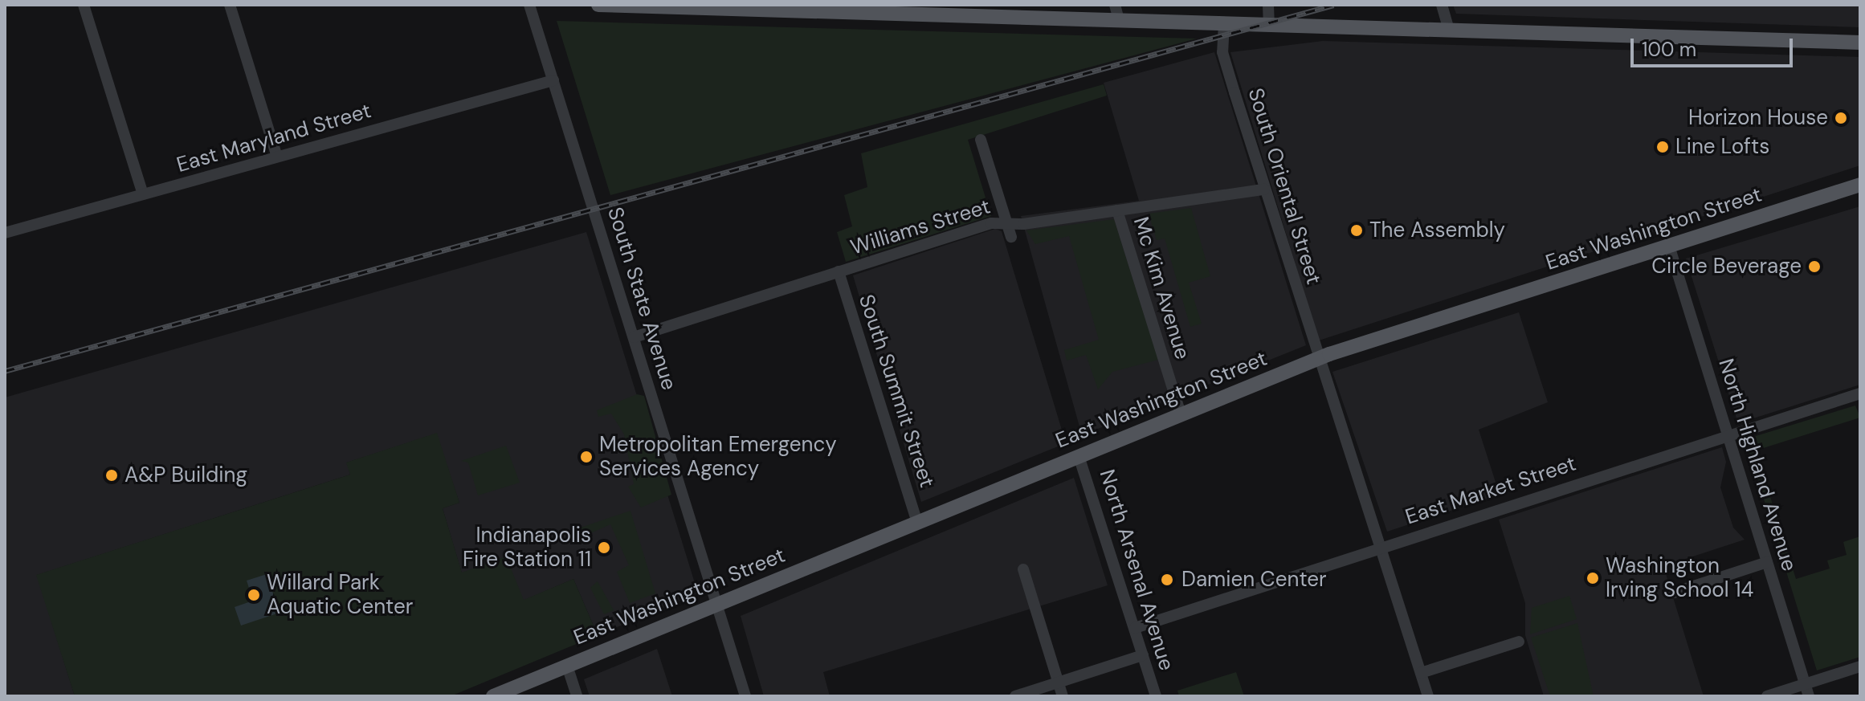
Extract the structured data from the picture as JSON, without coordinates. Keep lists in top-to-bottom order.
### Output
{
  "streets": {
    "main road": ["East Washington Street"],
    "street": [
      "East Maryland Street",
      "South Oriental Street",
      "Williams Street",
      "Mc Kim Avenue",
      "South State Avenue",
      "South Summit Street",
      "North Highland Avenue",
      "East Market Street",
      "North Arsenal Avenue"
    ]
  },
  "crossings": [
    ["East Maryland Street", "South State Avenue"],
    ["South Oriental Street", "Williams Street"],
    ["South Oriental Street", "East Washington Street"],
    ["South Oriental Street", "East Market Street"],
    ["Williams Street", "Mc Kim Avenue"],
    ["Williams Street", "South State Avenue"],
    ["Williams Street", "South Summit Street"],
    ["East Washington Street", "Mc Kim Avenue"],
    ["East Washington Street", "South State Avenue"],
    ["East Washington Street", "South Summit Street"],
    ["East Washington Street", "North Highland Avenue"],
    ["East Washington Street", "North Arsenal Avenue"],
    ["North Highland Avenue", "East Market Street"],
    ["East Market Street", "North Arsenal Avenue"]
  ],
  "places": [
    "Horizon House",
    "Line Lofts",
    "The Assembly",
    "Circle Beverage",
    "Metropolitan Emergency Services Agency",
    "A&P Building",
    "Indianapolis Fire Station 11",
    "Washington Irving School 14",
    "Damien Center",
    "Willard Park Aquatic Center"
  ],
  "scale_bar": "100 m"
}
